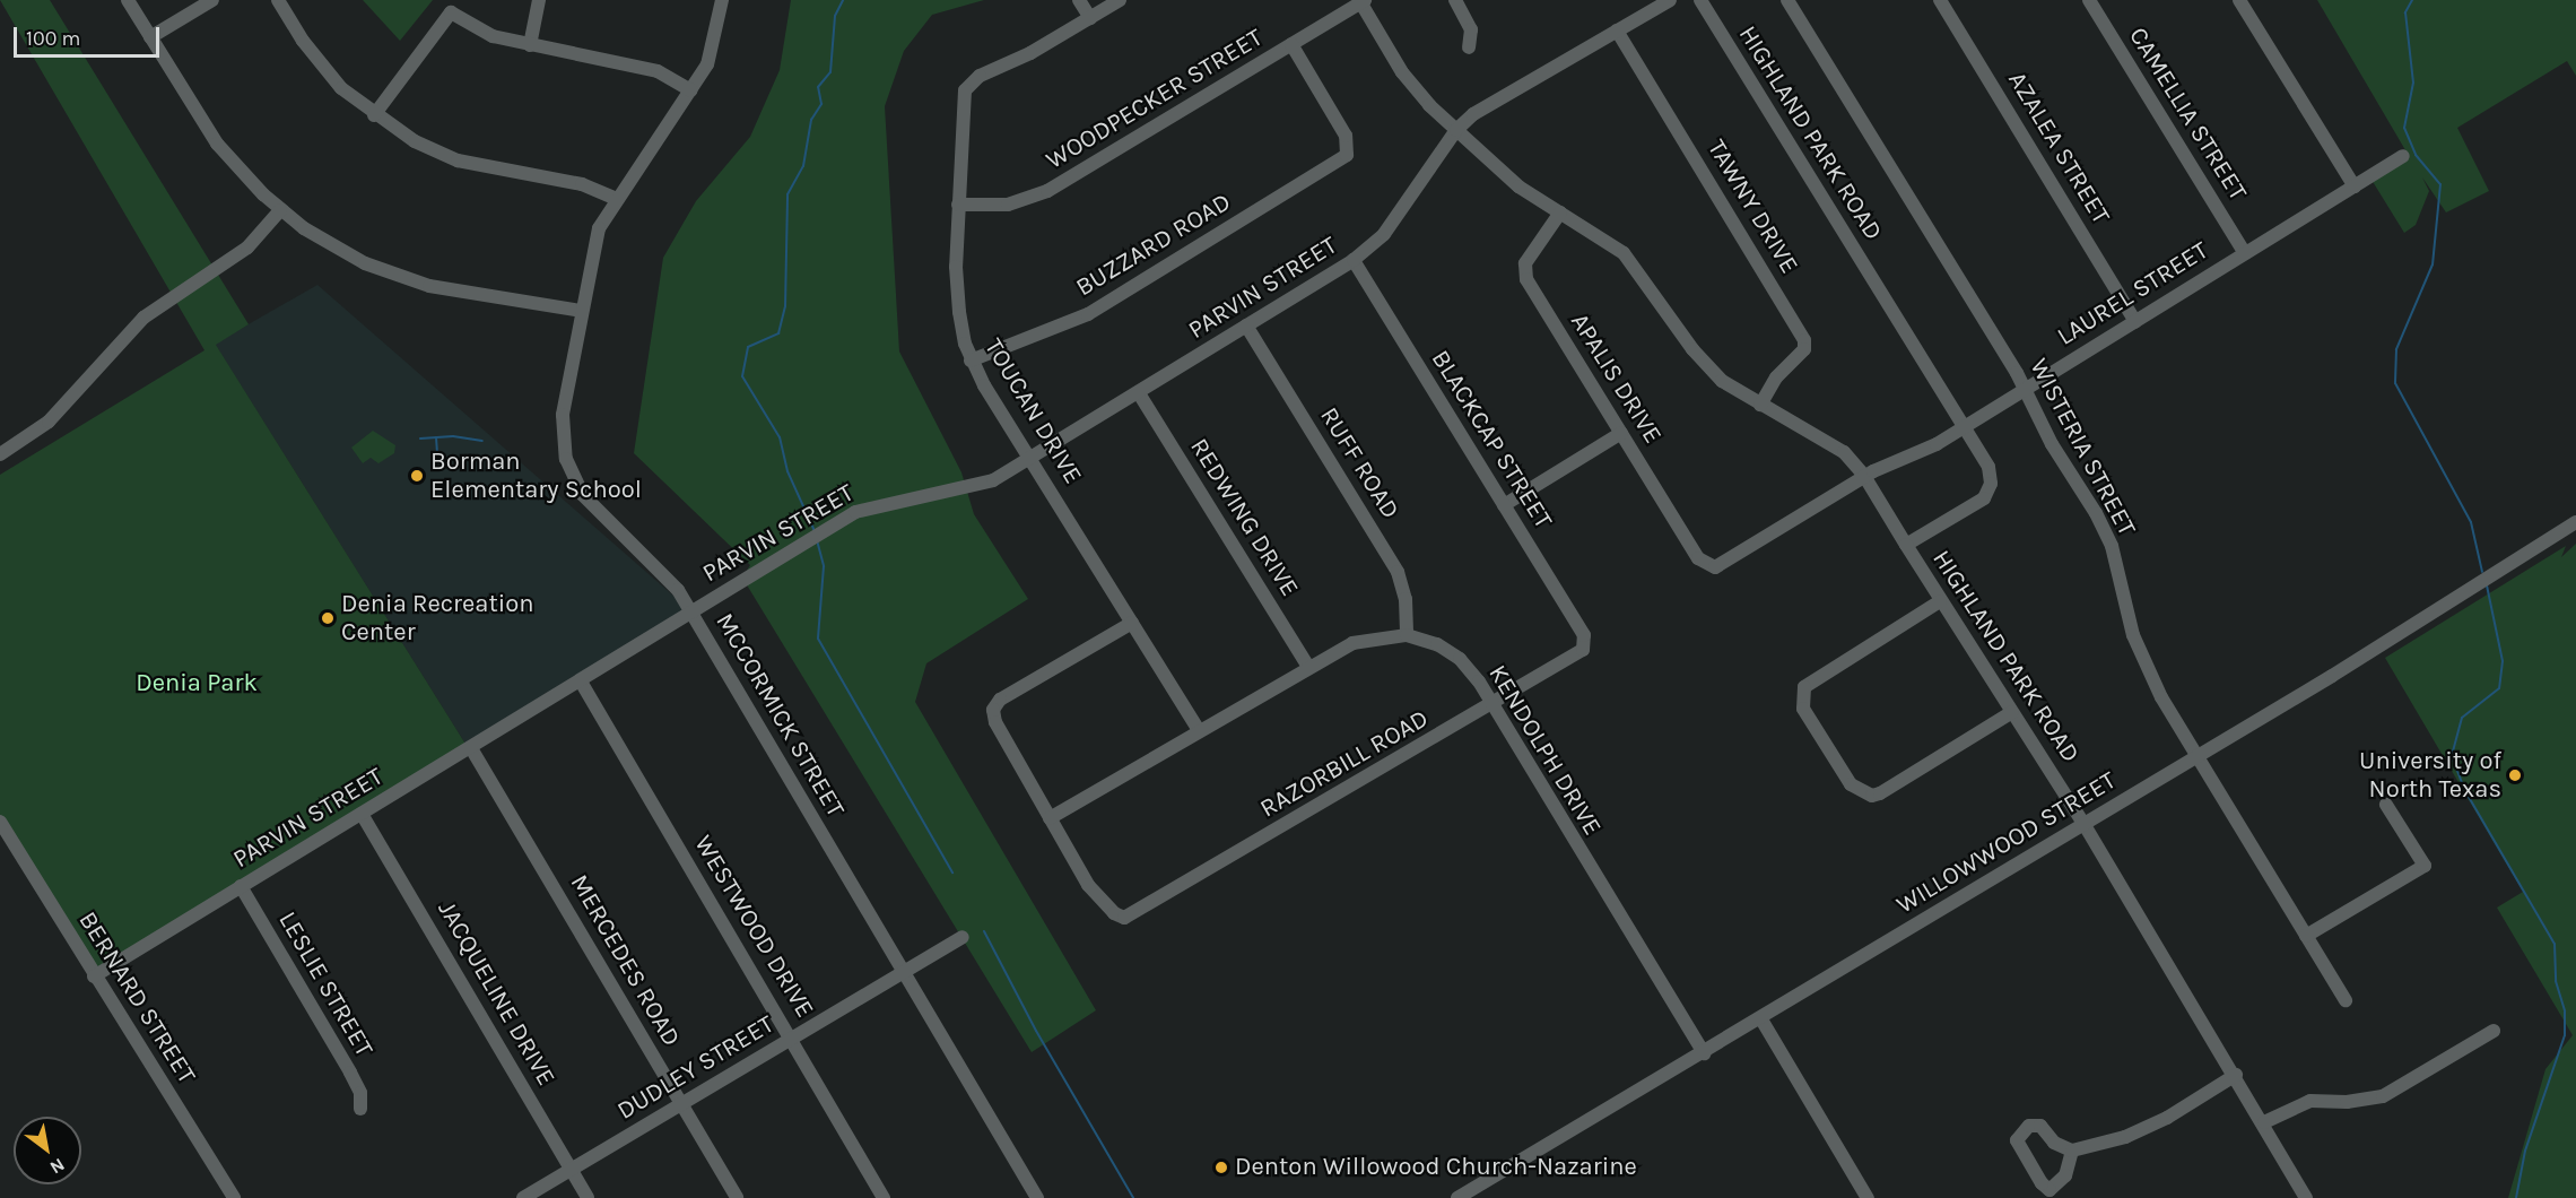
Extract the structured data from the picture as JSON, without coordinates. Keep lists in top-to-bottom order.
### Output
{
  "streets": {
    "street": [
      "WOODPECKER STREET",
      "CAMELLIA STREET",
      "HIGHLAND PARK ROAD",
      "AZALEA STREET",
      "TAWNY DRIVE",
      "BUZZARD ROAD",
      "PARVIN STREET",
      "LAUREL STREET",
      "APALIS DRIVE",
      "TOUCAN DRIVE",
      "BLACKCAP STREET",
      "WISTERIA STREET",
      "RUFF ROAD",
      "REDWING DRIVE",
      "MCCORMICK STREET",
      "KENDOLPH DRIVE",
      "RAZORBILL ROAD",
      "WILLOWWOOD STREET",
      "WESTWOOD DRIVE",
      "MERCEDES ROAD",
      "LESLIE STREET",
      "JACQUELINE DRIVE",
      "BERNARD STREET",
      "DUDLEY STREET"
    ]
  },
  "crossings": [
    ["WOODPECKER STREET", "BUZZARD ROAD"],
    ["WOODPECKER STREET", "TOUCAN DRIVE"],
    ["CAMELLIA STREET", "LAUREL STREET"],
    ["HIGHLAND PARK ROAD", "LAUREL STREET"],
    ["HIGHLAND PARK ROAD", "WILLOWWOOD STREET"],
    ["AZALEA STREET", "LAUREL STREET"],
    ["TAWNY DRIVE", "PARVIN STREET"],
    ["BUZZARD ROAD", "TOUCAN DRIVE"],
    ["PARVIN STREET", "TOUCAN DRIVE"],
    ["PARVIN STREET", "BLACKCAP STREET"],
    ["PARVIN STREET", "RUFF ROAD"],
    ["PARVIN STREET", "REDWING DRIVE"],
    ["PARVIN STREET", "MCCORMICK STREET"],
    ["PARVIN STREET", "WESTWOOD DRIVE"],
    ["PARVIN STREET", "MERCEDES ROAD"],
    ["PARVIN STREET", "LESLIE STREET"],
    ["PARVIN STREET", "JACQUELINE DRIVE"],
    ["PARVIN STREET", "BERNARD STREET"],
    ["LAUREL STREET", "APALIS DRIVE"],
    ["LAUREL STREET", "WISTERIA STREET"],
    ["TOUCAN DRIVE", "KENDOLPH DRIVE"],
    ["BLACKCAP STREET", "RAZORBILL ROAD"],
    ["WISTERIA STREET", "WILLOWWOOD STREET"],
    ["RUFF ROAD", "KENDOLPH DRIVE"],
    ["REDWING DRIVE", "KENDOLPH DRIVE"],
    ["MCCORMICK STREET", "DUDLEY STREET"],
    ["KENDOLPH DRIVE", "RAZORBILL ROAD"],
    ["KENDOLPH DRIVE", "WILLOWWOOD STREET"],
    ["WESTWOOD DRIVE", "DUDLEY STREET"],
    ["MERCEDES ROAD", "DUDLEY STREET"],
    ["JACQUELINE DRIVE", "DUDLEY STREET"]
  ],
  "parks": ["Denia Park"],
  "places": [
    "Borman Elementary School",
    "Denia Recreation Center",
    "University of North Texas",
    "Denton Willowood Church-Nazarine"
  ],
  "scale_bar": "100 m",
  "north": "bottom right"
}
